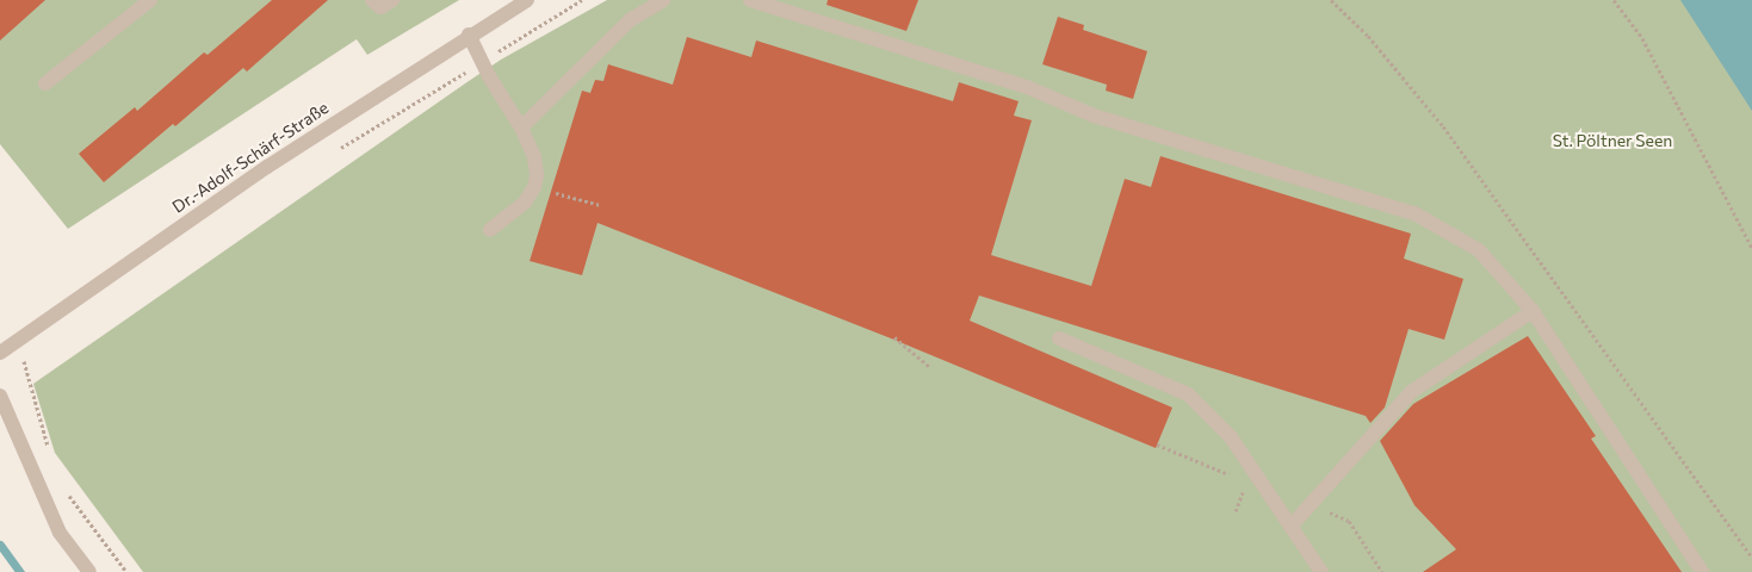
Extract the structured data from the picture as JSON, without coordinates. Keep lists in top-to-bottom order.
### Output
{
  "streets": {
    "street": ["Dr.-Adolf-Schärf-Straße"]
  },
  "parks": ["St. Pöltner Seen"]
}
